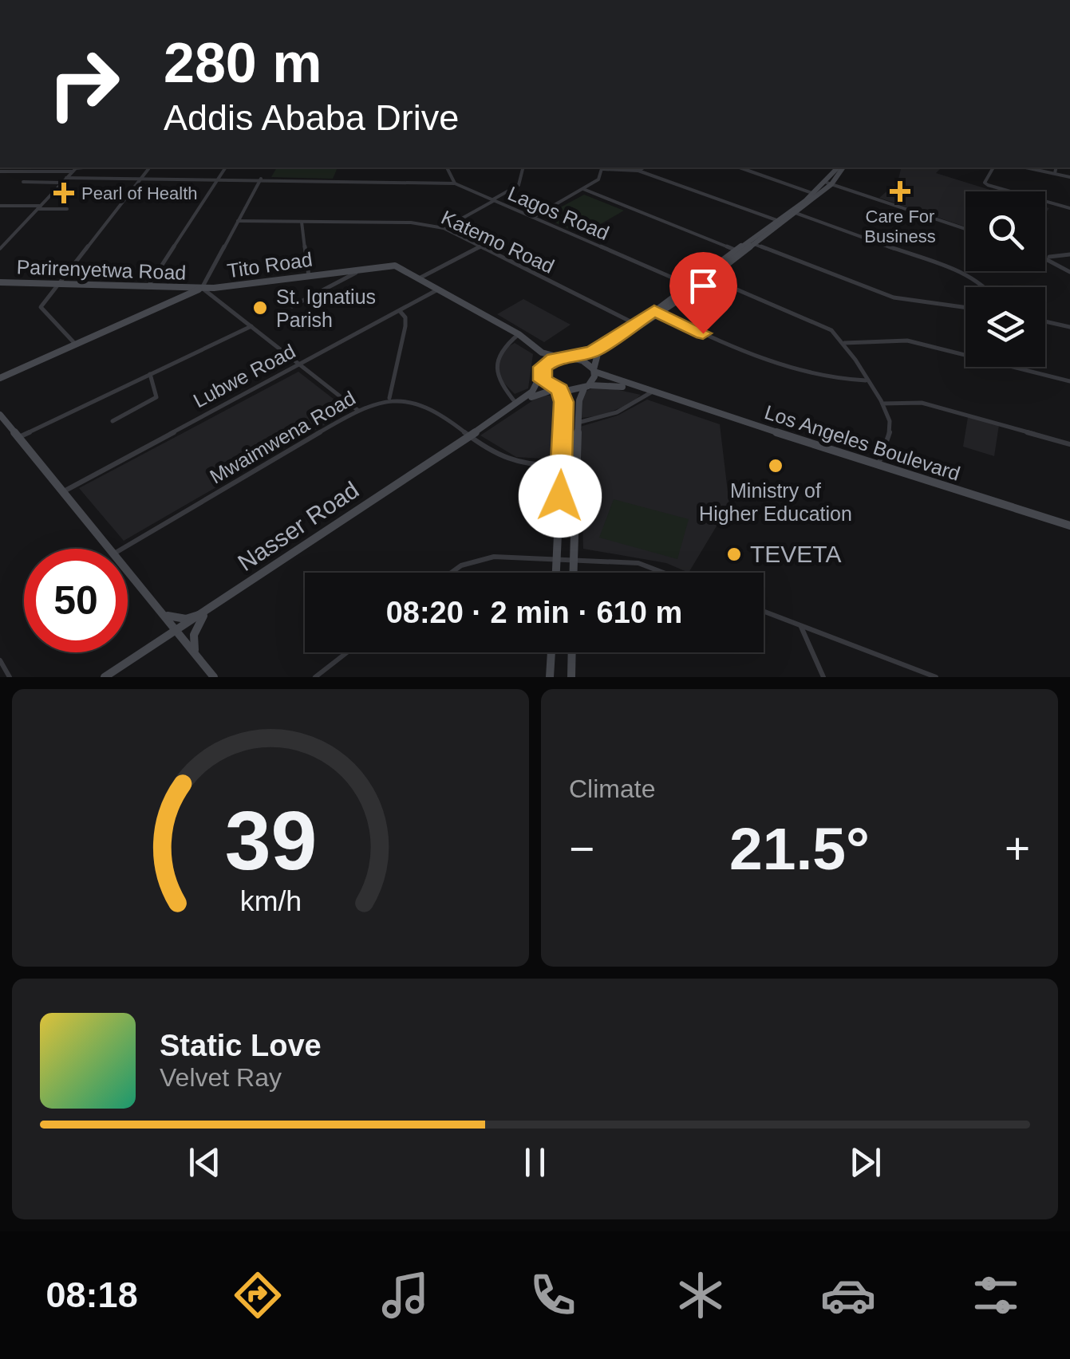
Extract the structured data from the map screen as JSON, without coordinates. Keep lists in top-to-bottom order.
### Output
{
  "streets": {
    "main road": [
      "Tito Road",
      "Parirenyetwa Road",
      "Los Angeles Boulevard",
      "Nasser Road"
    ],
    "street": [
      "Lagos Road",
      "Katemo Road",
      "Lubwe Road",
      "Mwaimwena Road"
    ]
  },
  "crossings": [
    ["Tito Road", "Parirenyetwa Road"],
    ["Tito Road", "Lubwe Road"],
    ["Tito Road", "Los Angeles Boulevard"],
    ["Tito Road", "Nasser Road"],
    ["Los Angeles Boulevard", "Nasser Road"]
  ],
  "places": {
    "health": ["Care For Business", "Pearl of Health"],
    "other": ["St. Ignatius Parish", "Ministry of Higher Education", "TEVETA"]
  },
  "page": {
    "turn": ["280 m", "Addis Ababa Drive"],
    "limit": "50",
    "trip": "08:20 · 2 min · 610 m",
    "tile": "Climate",
    "heat": ["−", "21.5°", "+"],
    "song": ["Static Love", "Velvet Ray"],
    "tabs": "08:18",
    "gauge": ["39", "km/h"]
  }
}
